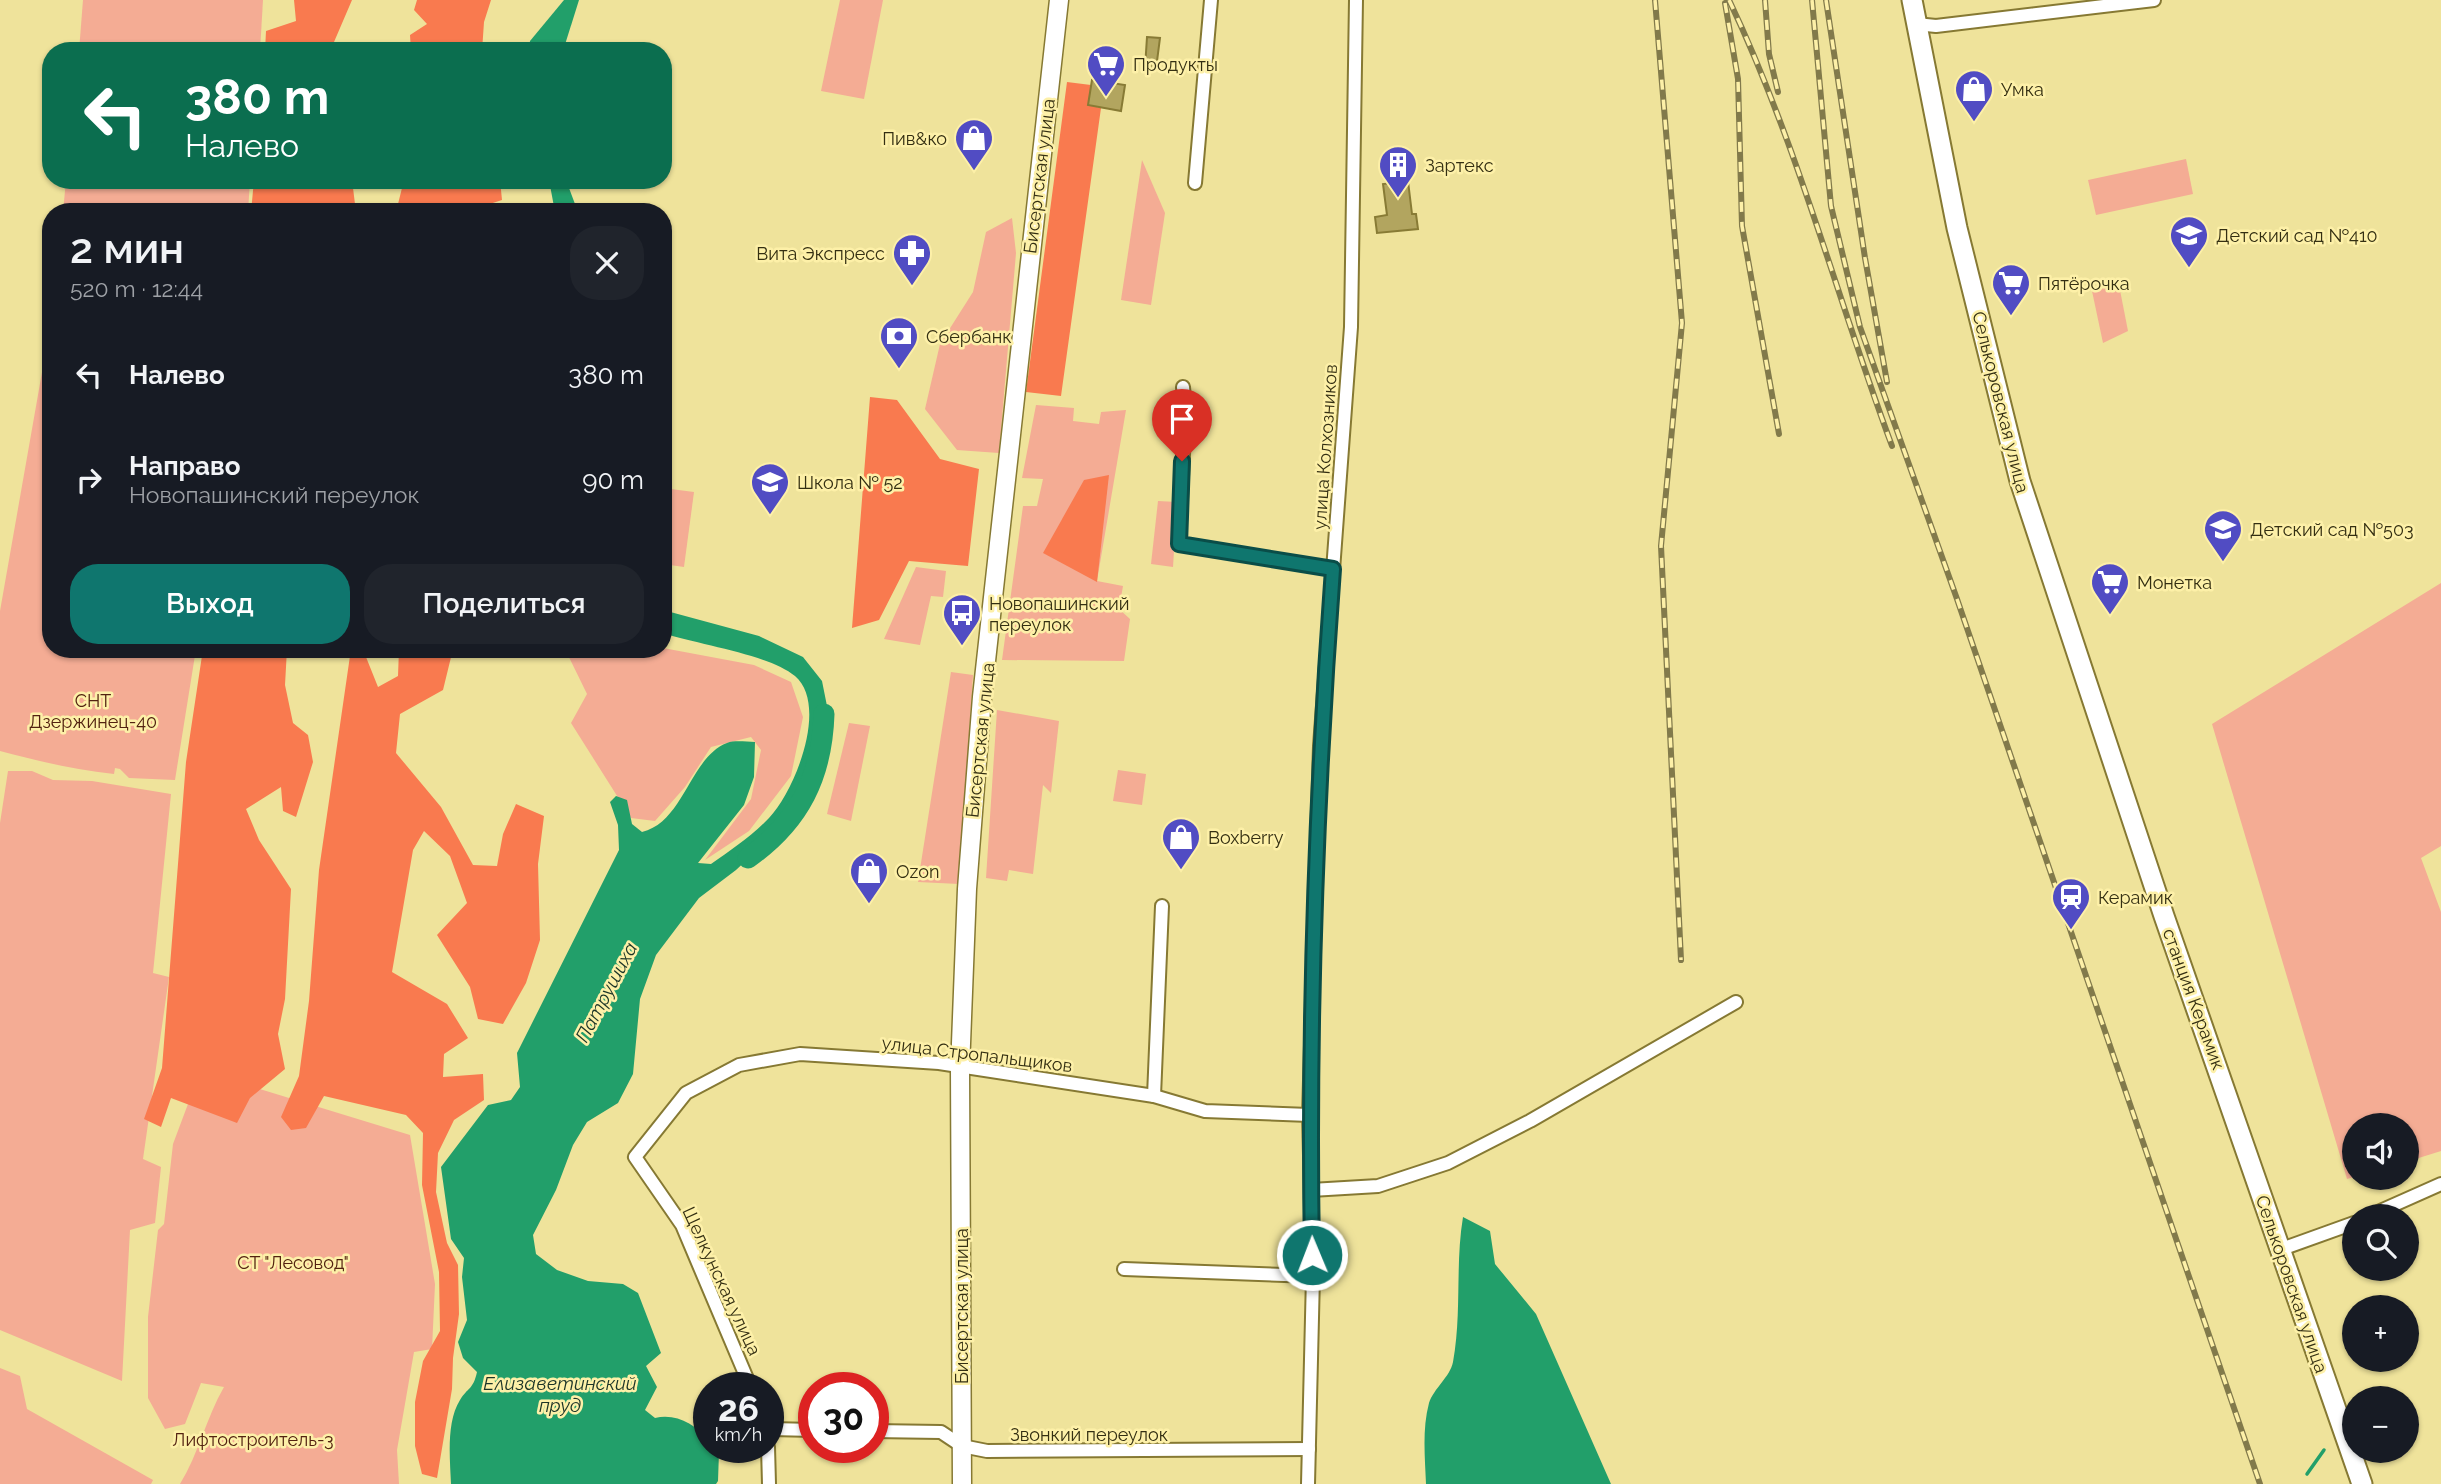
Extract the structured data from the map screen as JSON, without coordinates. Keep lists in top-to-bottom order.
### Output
{
  "streets": {
    "main road": ["Бисертская улица", "Селькоровская улица", "станция Керамик"],
    "street": [
      "улица Колхозников",
      "улица Стропальщиков",
      "Щелкунская улица",
      "Звонкий переулок"
    ]
  },
  "crossings": [
    ["Бисертская улица", "улица Стропальщиков"],
    ["Бисертская улица", "Звонкий переулок"],
    ["Селькоровская улица", "станция Керамик"],
    ["улица Колхозников", "улица Стропальщиков"],
    ["улица Колхозников", "Звонкий переулок"],
    ["улица Стропальщиков", "Щелкунская улица"]
  ],
  "water": ["Патрушиха", "Елизаветинский пруд"],
  "parks": ["СНТ Дзержинец-40", "СТ \"Лесовод\"", "Лифтостроитель-3"],
  "places": {
    "supermarket": ["Продукты", "Пятёрочка", "Монетка"],
    "shop": [
      "Умка",
      "Пив&ко",
      "Boxberry",
      "Ozon"
    ],
    "building": ["Зартекс"],
    "school or university": ["Детский сад №410", "Школа № 52", "Детский сад №503"],
    "pharmacy": ["Вита Экспресс"],
    "bank": ["Сбербанк"],
    "bus stop": ["Новопашинский переулок"],
    "station": ["Керамик"]
  },
  "page": {
    "turn": ["380 m", "Налево"],
    "heading": ["2 мин", "520 m · 12:44"],
    "list": [
      {
        "name": "Налево",
        "value": "380 m"
      },
      {
        "name": "Направо",
        "note": "Новопашинский переулок",
        "value": "90 m"
      }
    ],
    "buttons": ["Выход", "Поделиться"],
    "map_buttons": ["+", "−"],
    "speed": "26 km/h",
    "limit": "30"
  }
}
